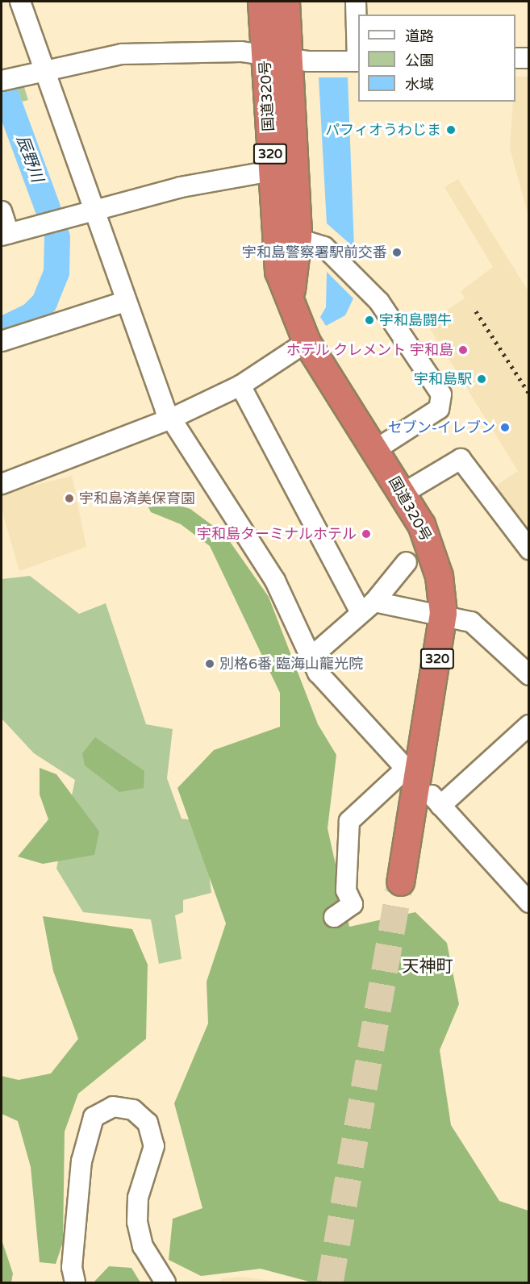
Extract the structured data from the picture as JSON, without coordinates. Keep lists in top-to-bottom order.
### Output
{
  "streets": {
    "highway": ["国道320号", "320"]
  },
  "districts": ["天神町"],
  "water": ["辰野川"],
  "places": [
    "パフィオうわじま",
    "宇和島警察署駅前交番",
    "宇和島闘牛",
    "ホテル クレメント 宇和島",
    "宇和島駅",
    "セブン-イレブン",
    "宇和島済美保育園",
    "宇和島ターミナルホテル",
    "別格6番 臨海山龍光院"
  ],
  "legend": ["道路", "公園", "水域"]
}
